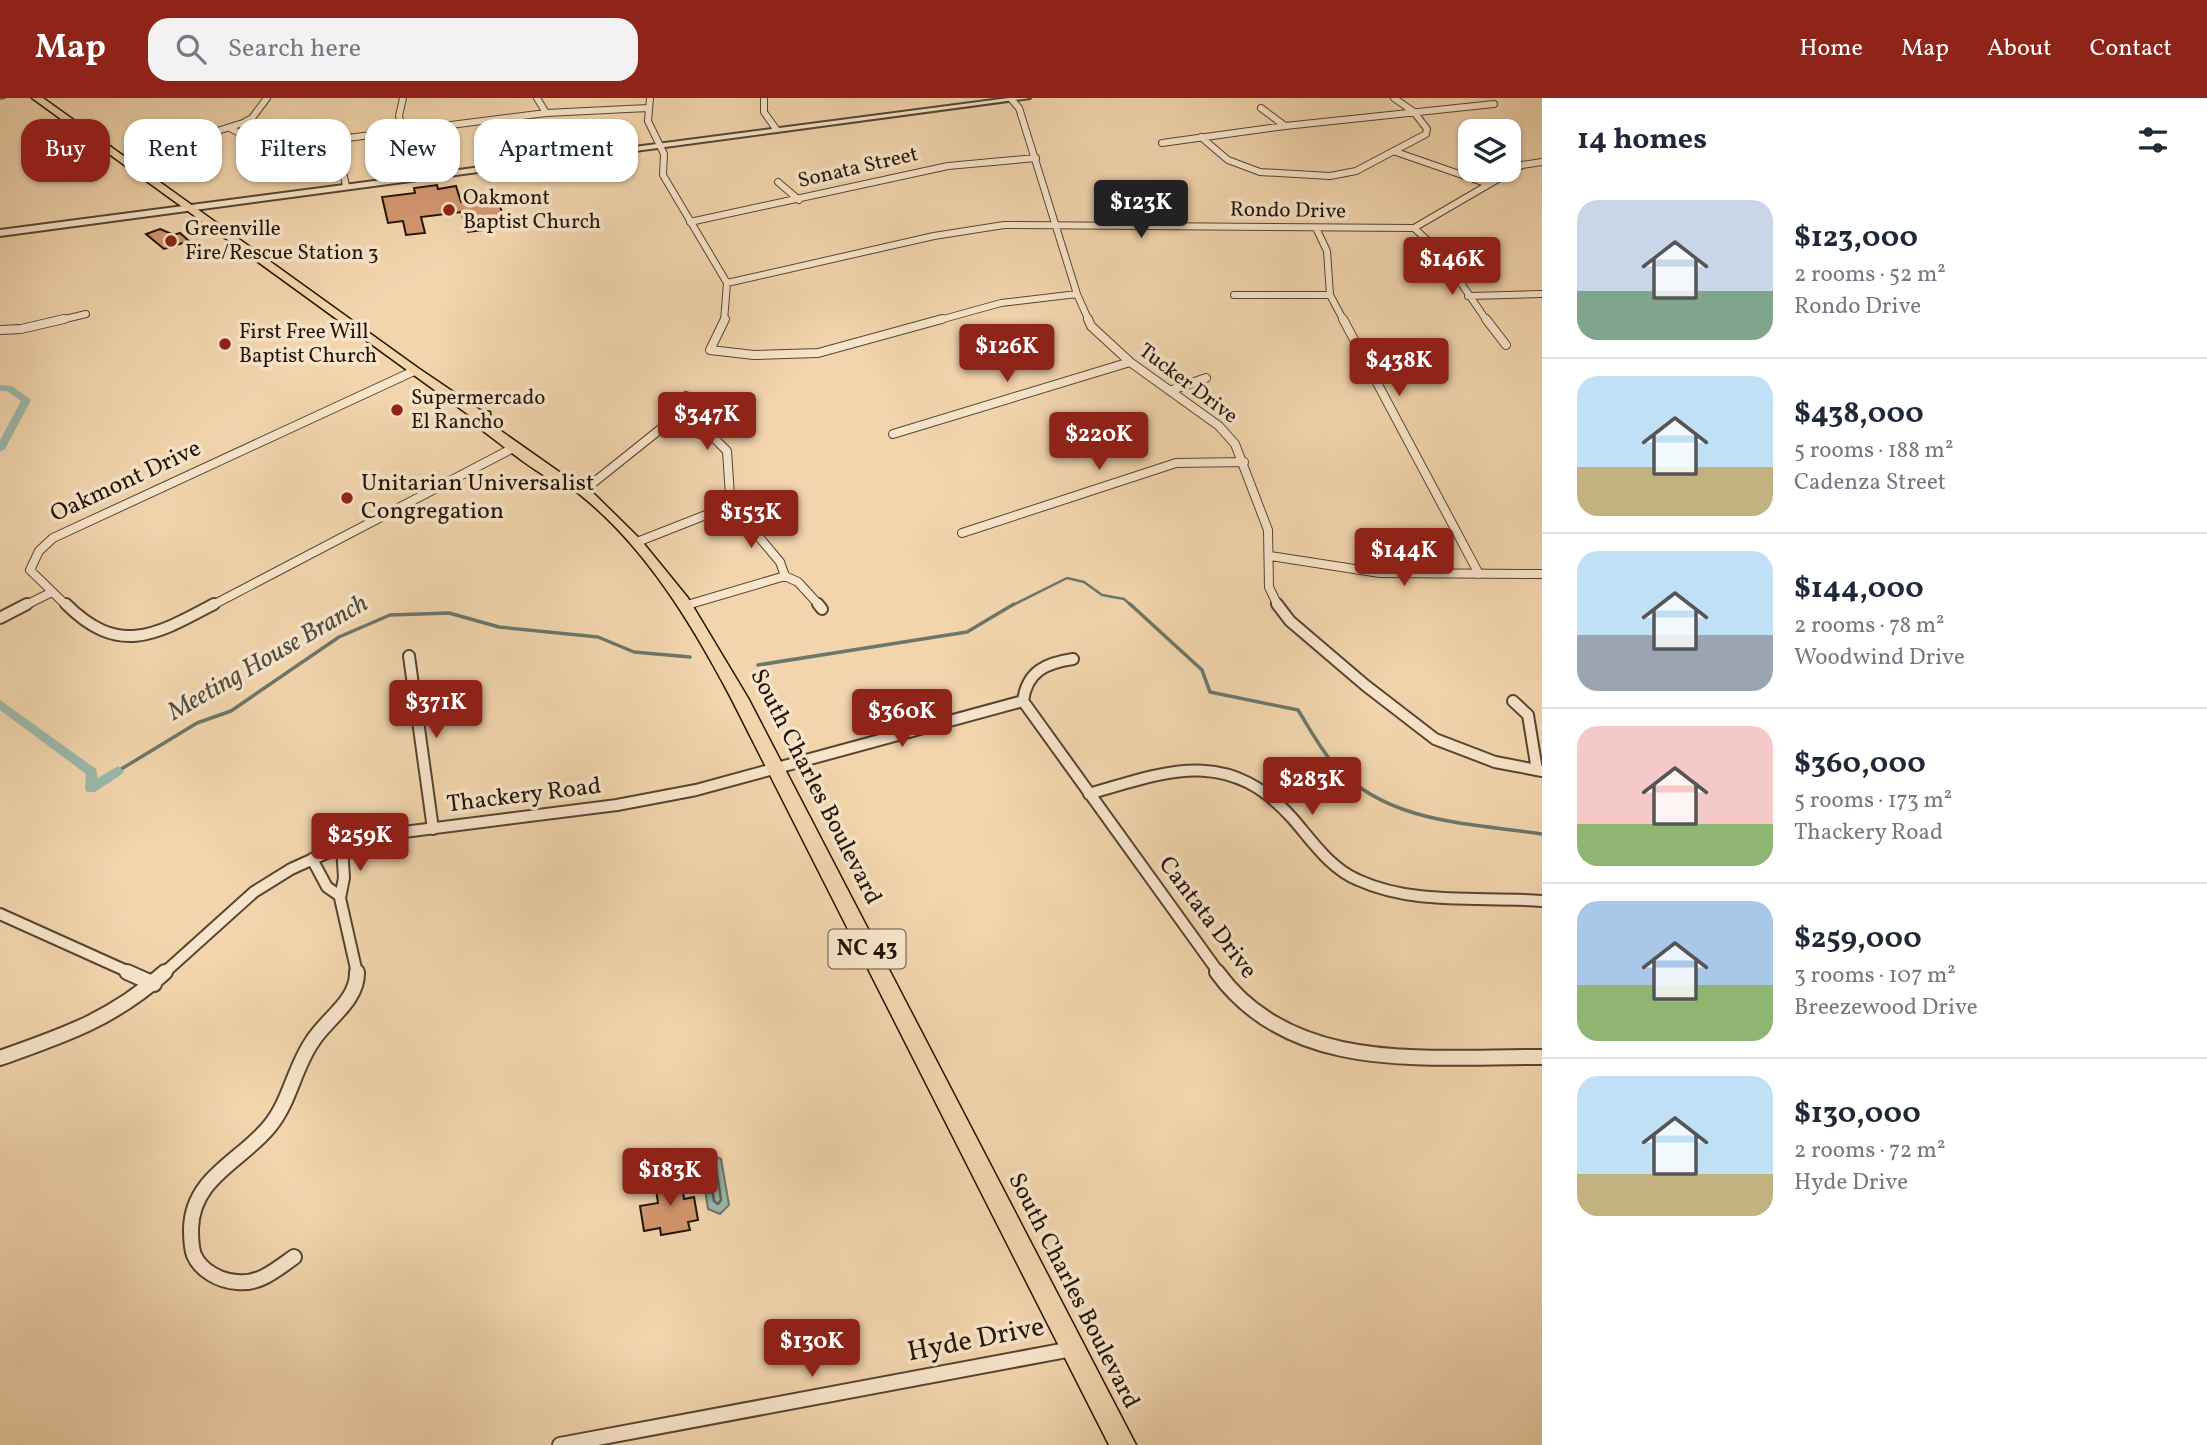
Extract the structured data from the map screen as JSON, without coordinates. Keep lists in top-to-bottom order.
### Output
{
  "streets": {
    "main road": ["South Charles Boulevard", "NC 43"],
    "street": [
      "Sonata Street",
      "Rondo Drive",
      "Tucker Drive",
      "Oakmont Drive",
      "Thackery Road",
      "Cantata Drive",
      "Hyde Drive"
    ]
  },
  "crossings": [
    ["Sonata Street", "Tucker Drive"],
    ["Rondo Drive", "Tucker Drive"],
    ["Oakmont Drive", "South Charles Boulevard"],
    ["South Charles Boulevard", "Thackery Road"],
    ["South Charles Boulevard", "Hyde Drive"],
    ["Thackery Road", "Cantata Drive"]
  ],
  "water": ["Meeting House Branch"],
  "places": [
    "Oakmont Baptist Church",
    "Greenville Fire/Rescue Station 3",
    "First Free Will Baptist Church",
    "Supermercado El Rancho",
    "Unitarian Universalist Congregation"
  ],
  "page": {
    "header": "Map",
    "search": "Search here",
    "nav": [
      "Home",
      "Map",
      "About",
      "Contact"
    ],
    "heading": "14 homes",
    "chip": [
      "Buy",
      "Rent",
      "Filters",
      "New",
      "Apartment"
    ],
    "price": [
      "$123K",
      "$146K",
      "$126K",
      "$438K",
      "$347K",
      "$220K",
      "$153K",
      "$144K",
      "$371K",
      "$360K",
      "$283K",
      "$259K",
      "$183K",
      "$130K"
    ],
    "list": [
      {
        "name": "$123,000",
        "note": "2 rooms · 52 m² · Rondo Drive"
      },
      {
        "name": "$438,000",
        "note": "5 rooms · 188 m² · Cadenza Street"
      },
      {
        "name": "$144,000",
        "note": "2 rooms · 78 m² · Woodwind Drive"
      },
      {
        "name": "$360,000",
        "note": "5 rooms · 173 m² · Thackery Road"
      },
      {
        "name": "$259,000",
        "note": "3 rooms · 107 m² · Breezewood Drive"
      },
      {
        "name": "$130,000",
        "note": "2 rooms · 72 m² · Hyde Drive"
      }
    ]
  }
}
